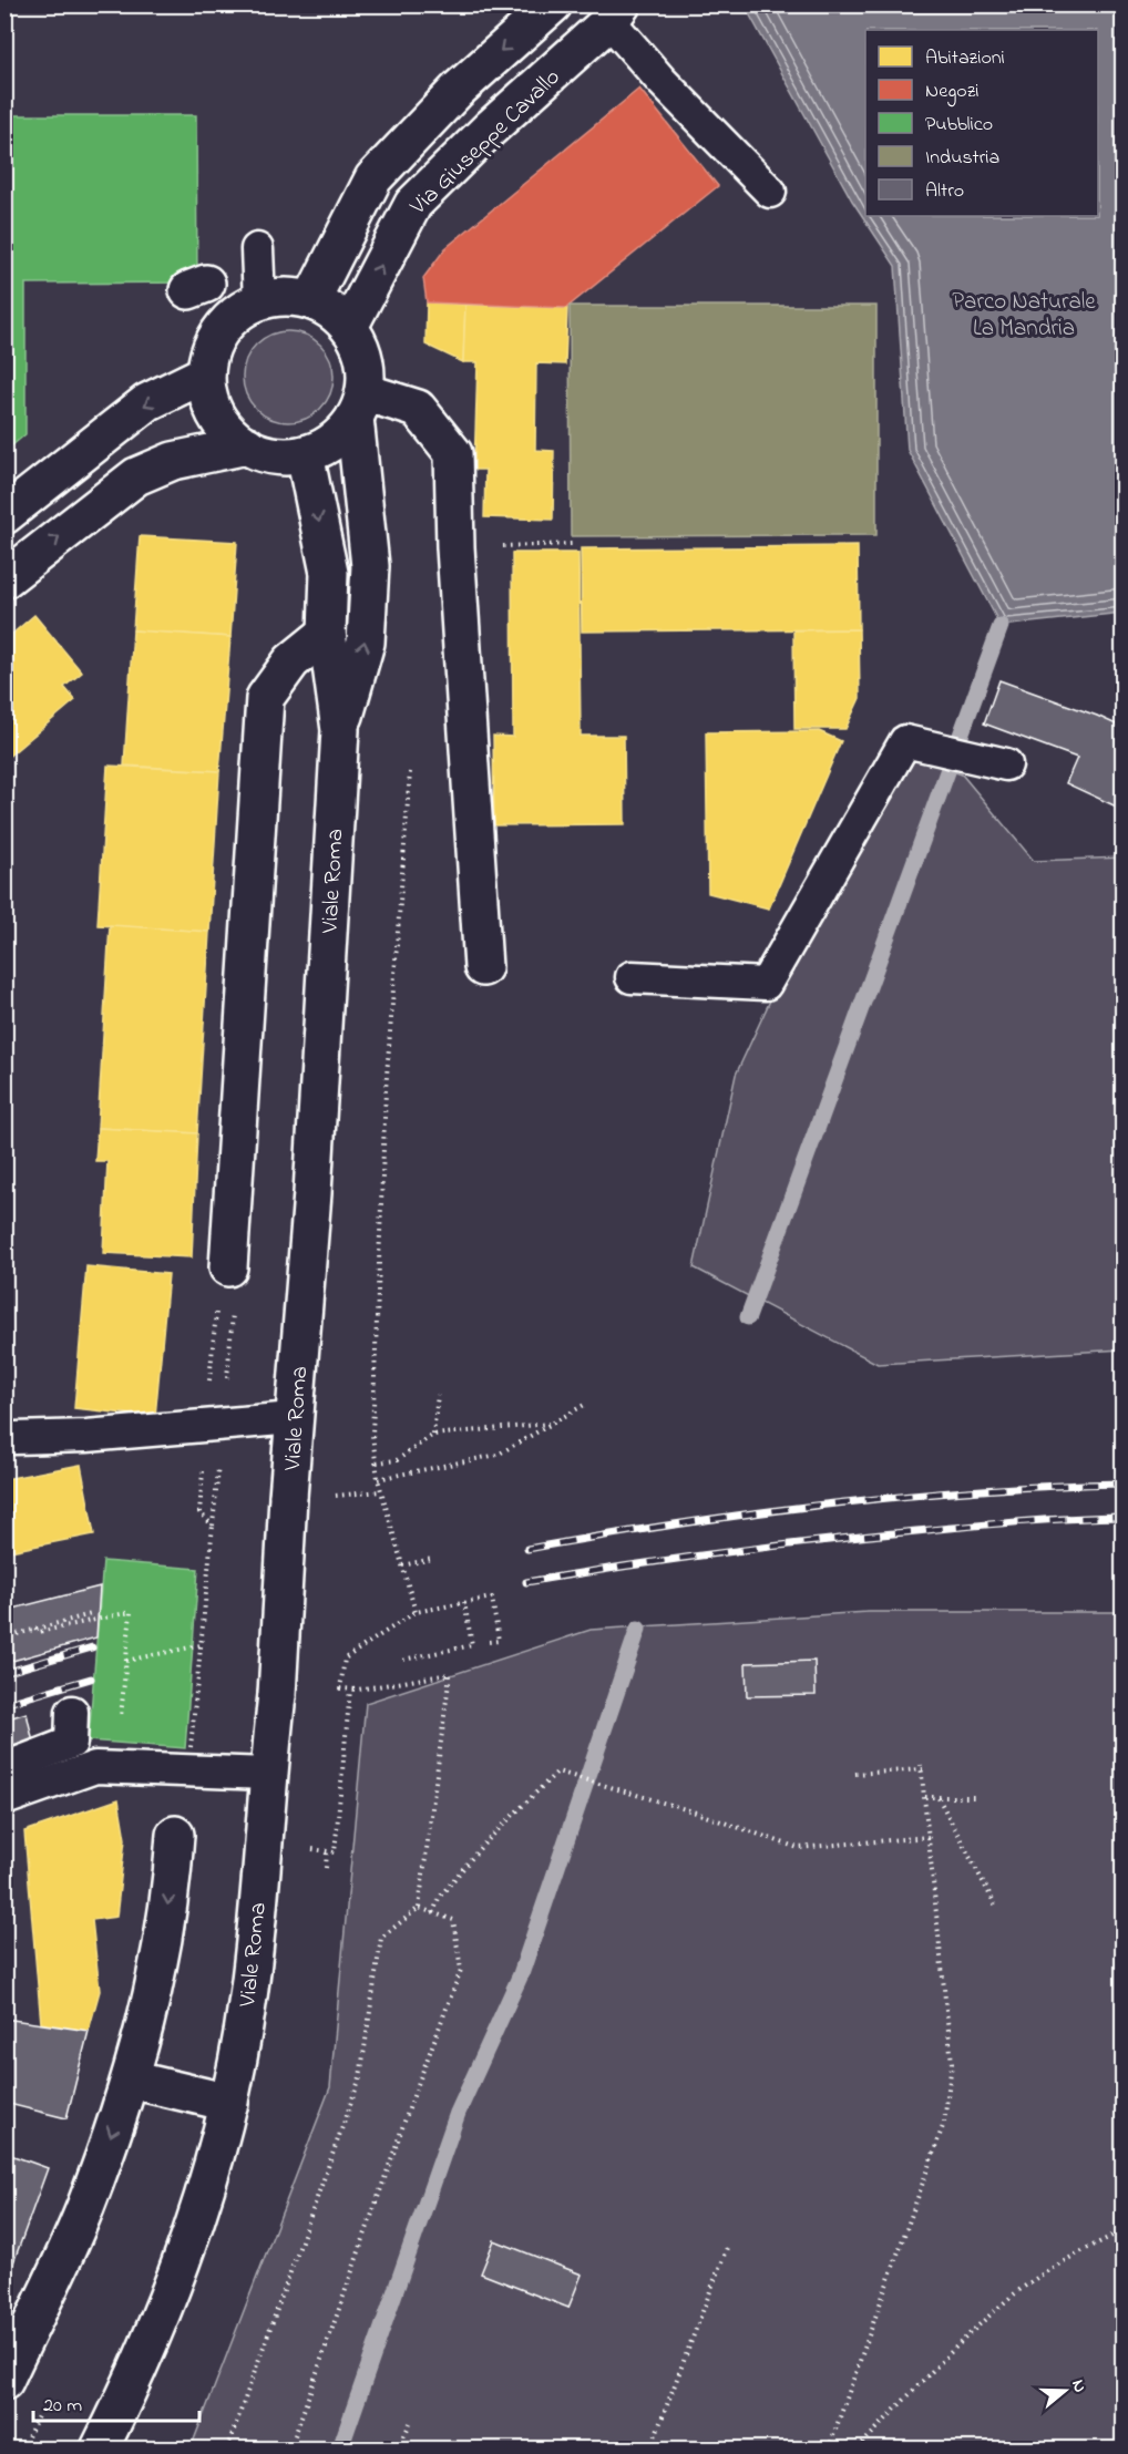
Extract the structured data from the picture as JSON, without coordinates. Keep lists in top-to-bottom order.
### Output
{
  "streets": {
    "street": ["Via Giuseppe Cavallo", "Viale Roma"]
  },
  "crossings": [
    ["Via Giuseppe Cavallo", "Viale Roma"]
  ],
  "parks": ["Parco Naturale La Mandria"],
  "legend": [
    "Abitazioni",
    "Negozi",
    "Pubblico",
    "Industria",
    "Altro"
  ],
  "scale_bar": "20 m",
  "north": "right"
}
